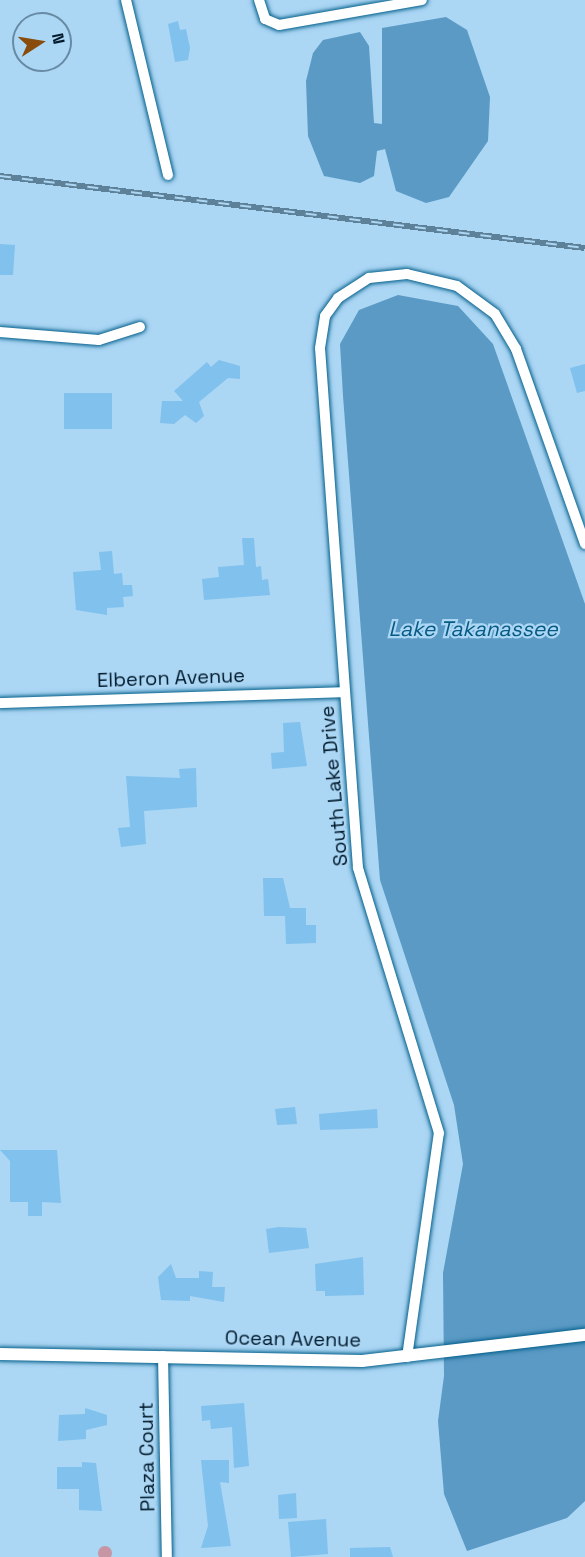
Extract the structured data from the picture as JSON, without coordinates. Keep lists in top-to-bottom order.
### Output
{
  "streets": {
    "street": [
      "Elberon Avenue",
      "South Lake Drive",
      "Ocean Avenue",
      "Plaza Court"
    ]
  },
  "crossings": [
    ["Elberon Avenue", "South Lake Drive"],
    ["South Lake Drive", "Ocean Avenue"],
    ["Ocean Avenue", "Plaza Court"]
  ],
  "water": ["Lake Takanassee"],
  "north": "right"
}
